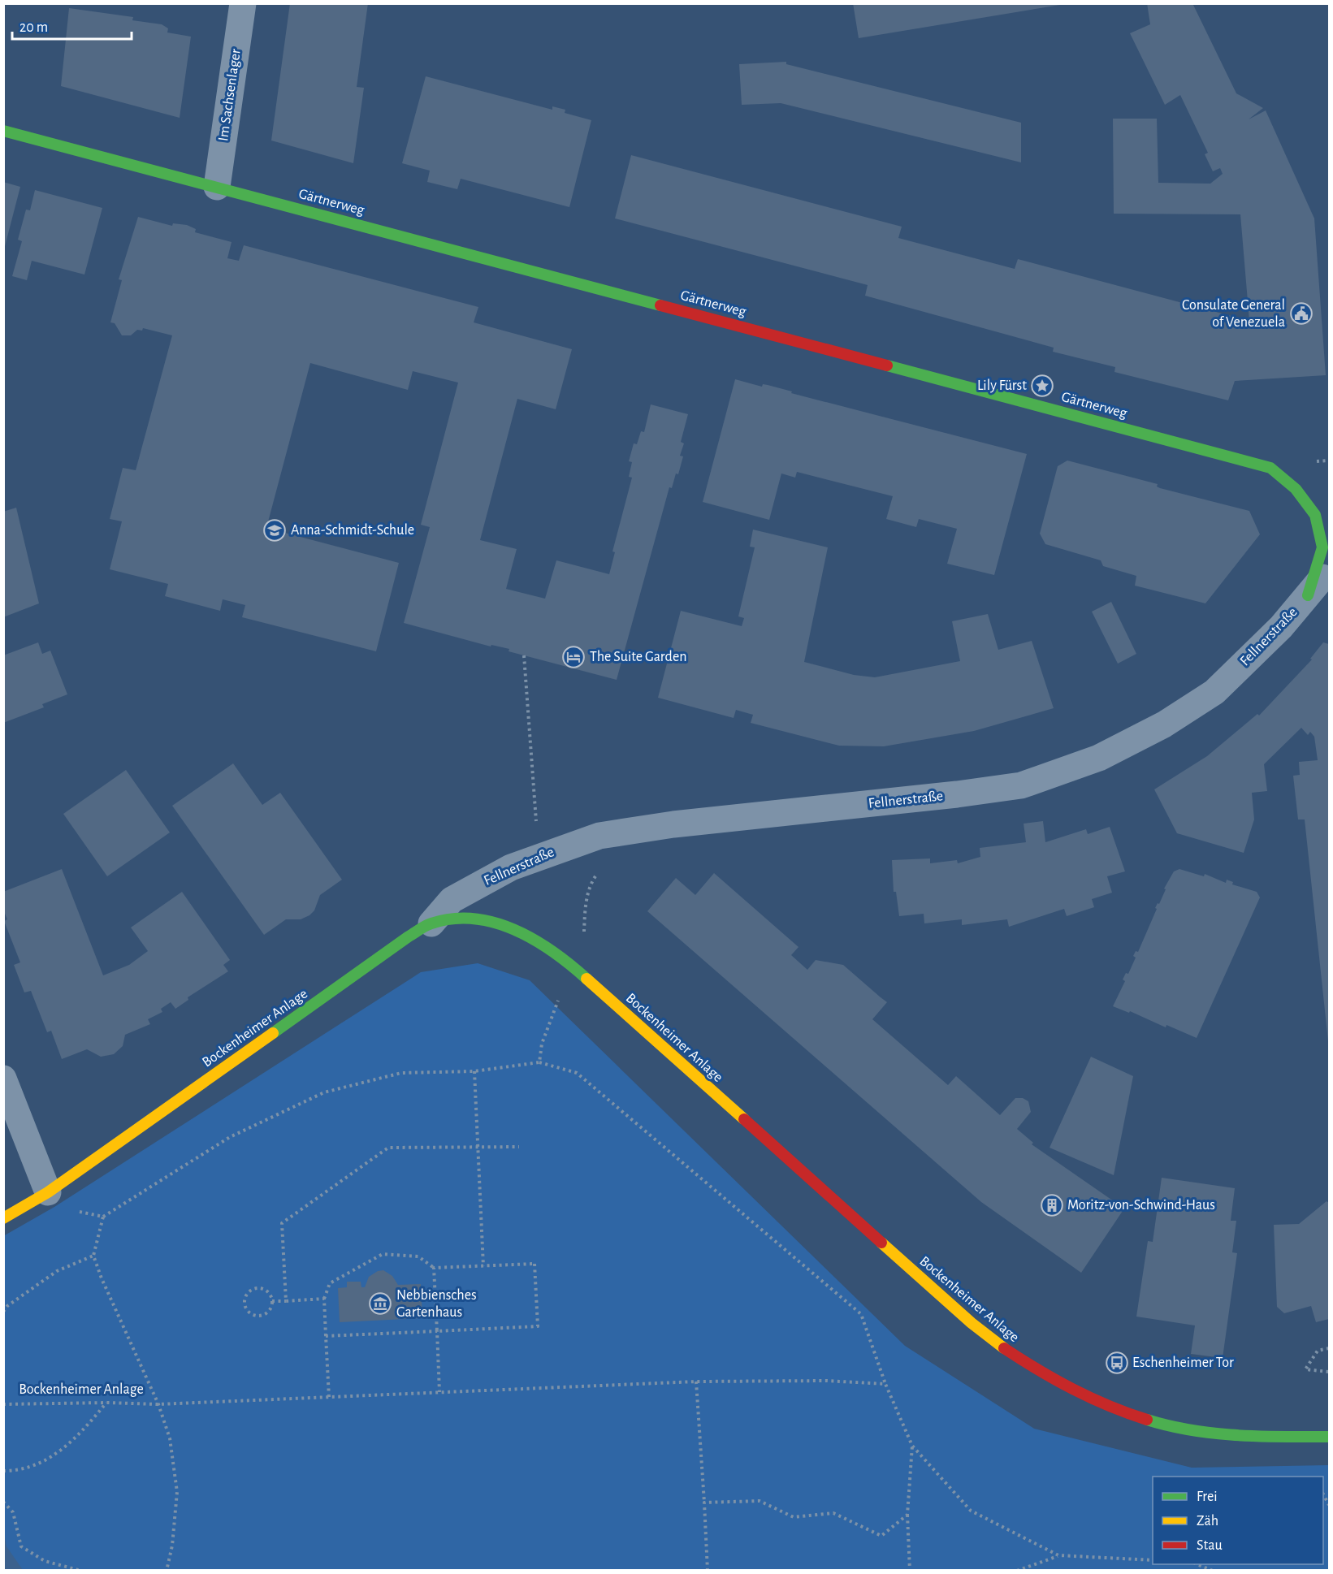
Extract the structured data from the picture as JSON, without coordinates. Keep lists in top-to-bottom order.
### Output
{
  "streets": {
    "main road": ["Gärtnerweg", "Bockenheimer Anlage"],
    "street": ["Im Sachsenlager", "Fellnerstraße"]
  },
  "crossings": [
    ["Im Sachsenlager", "Gärtnerweg"],
    ["Gärtnerweg", "Fellnerstraße"],
    ["Fellnerstraße", "Bockenheimer Anlage"]
  ],
  "places": {
    "public building": ["Consulate General of Venezuela"],
    "place": ["Lily Fürst"],
    "school or university": ["Anna-Schmidt-Schule"],
    "hotel": ["The Suite Garden"],
    "building": ["Moritz-von-Schwind-Haus"],
    "museum": ["Nebbiensches Gartenhaus"],
    "bus stop": ["Eschenheimer Tor"]
  },
  "legend": ["Frei", "Zäh", "Stau"],
  "scale_bar": "20 m"
}
